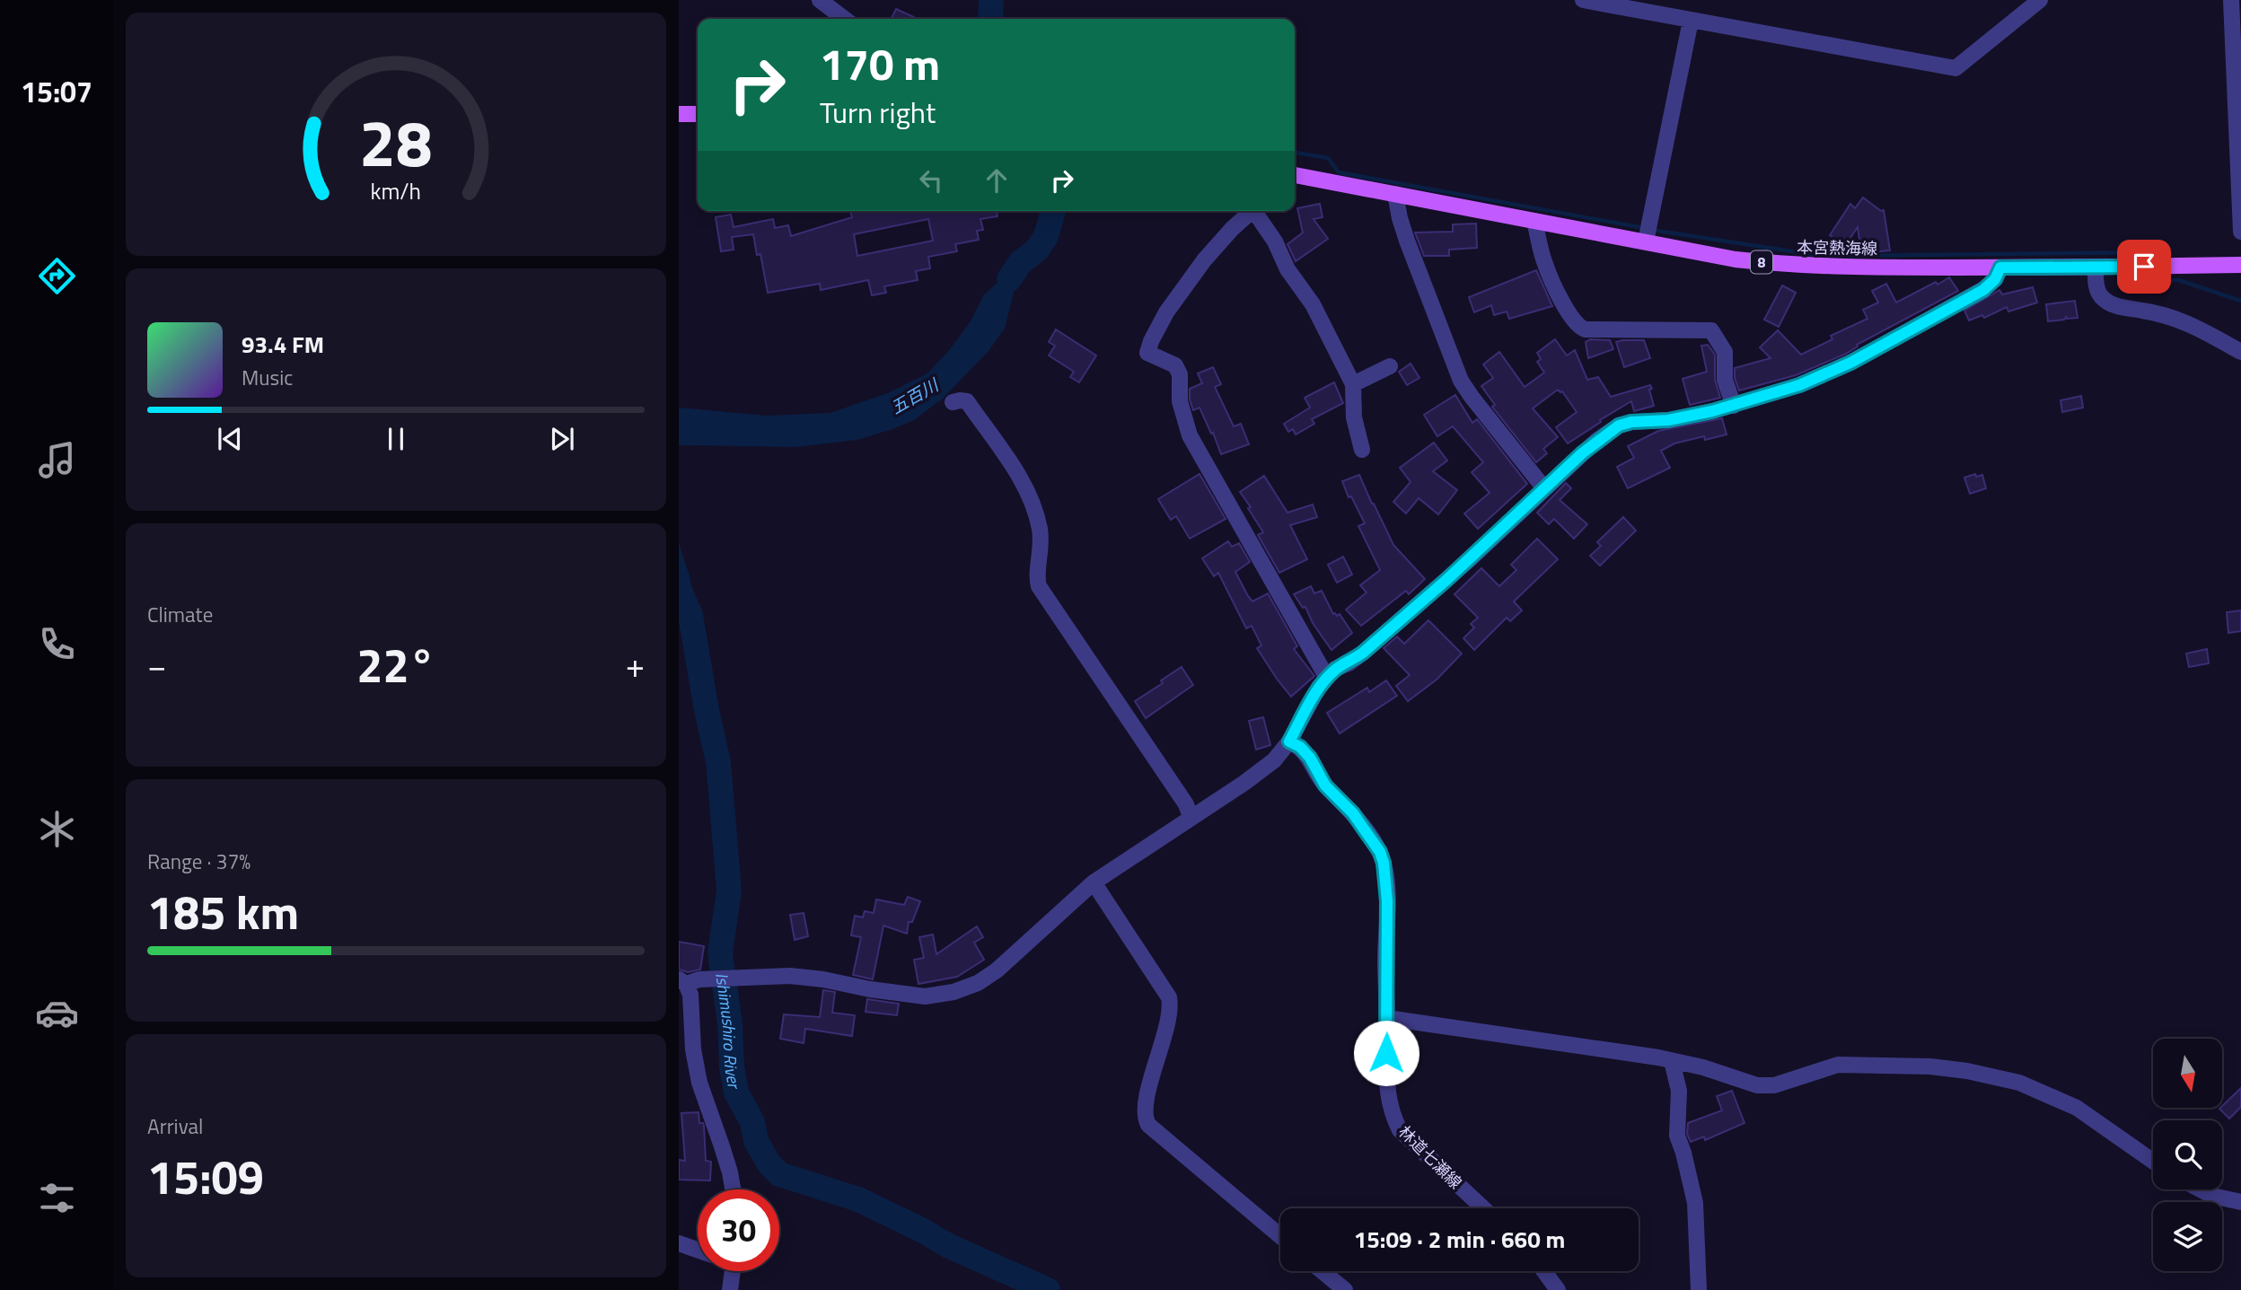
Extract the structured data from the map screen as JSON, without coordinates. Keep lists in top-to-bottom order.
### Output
{
  "streets": {
    "main road": ["本宮熱海線", "8"],
    "street": ["林道七瀬線"]
  },
  "water": ["五百川", "Ishimushiro River"],
  "north": "bottom",
  "page": {
    "tabs": "15:07",
    "turn": ["170 m", "Turn right"],
    "song": ["93.4 FM", "Music"],
    "tile": [
      "Climate",
      ["Range · 37%", "185 km"],
      ["Arrival", "15:09"]
    ],
    "heat": ["−", "22°", "+"],
    "limit": "30",
    "trip": "15:09 · 2 min · 660 m",
    "gauge": ["28", "km/h"]
  }
}
